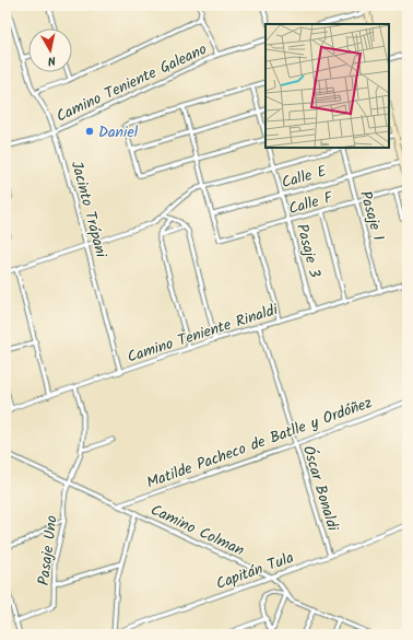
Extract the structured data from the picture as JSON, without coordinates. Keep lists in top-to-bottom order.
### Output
{
  "streets": {
    "street": [
      "Camino Teniente Galeano",
      "Calle E",
      "Calle F",
      "Jacinto Trápani",
      "Pasaje 1",
      "Pasaje 3",
      "Camino Teniente Rinaldi",
      "Matilde Pacheco de Batlle y Ordóñez",
      "Óscar Bonaldi",
      "Camino Colman",
      "Pasaje Uno",
      "Capitán Tula"
    ]
  },
  "crossings": [
    ["Camino Teniente Galeano", "Jacinto Trápani"],
    ["Calle E", "Calle F"],
    ["Calle E", "Pasaje 1"],
    ["Calle E", "Pasaje 3"],
    ["Calle F", "Pasaje 1"],
    ["Calle F", "Pasaje 3"],
    ["Jacinto Trápani", "Camino Teniente Rinaldi"],
    ["Pasaje 1", "Camino Teniente Rinaldi"],
    ["Pasaje 3", "Camino Teniente Rinaldi"],
    ["Camino Teniente Rinaldi", "Óscar Bonaldi"],
    ["Camino Teniente Rinaldi", "Pasaje Uno"],
    ["Matilde Pacheco de Batlle y Ordóñez", "Óscar Bonaldi"],
    ["Matilde Pacheco de Batlle y Ordóñez", "Camino Colman"],
    ["Óscar Bonaldi", "Capitán Tula"],
    ["Camino Colman", "Pasaje Uno"],
    ["Camino Colman", "Capitán Tula"]
  ],
  "places": ["Daniel"],
  "north": "bottom"
}
